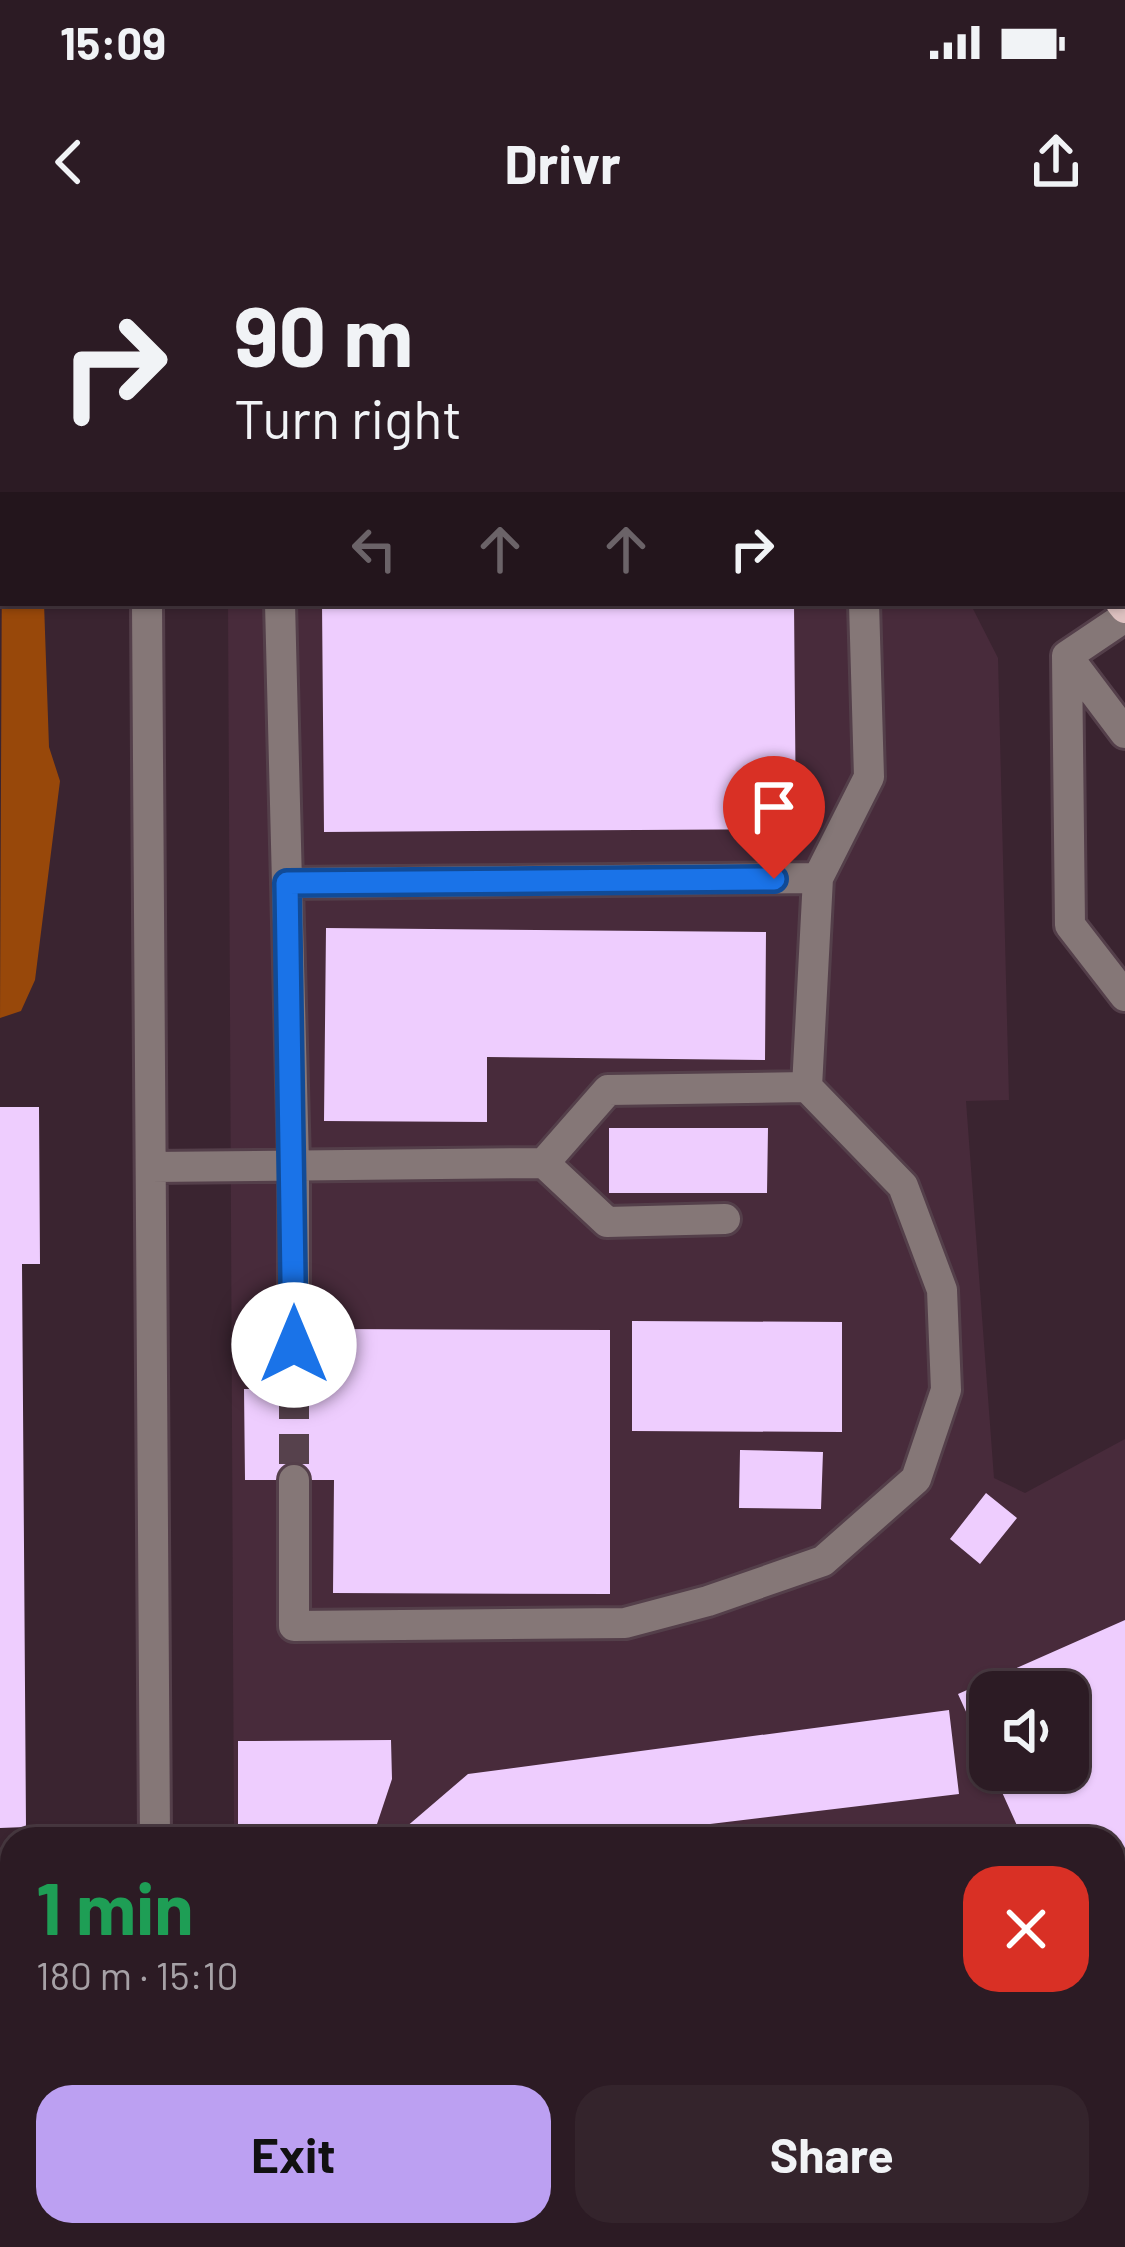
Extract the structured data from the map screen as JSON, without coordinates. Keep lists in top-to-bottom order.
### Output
{
  "page": {
    "status": "15:09",
    "header": "Drivr",
    "turn": ["90 m", "Turn right"],
    "heading": ["1 min", "180 m · 15:10"],
    "buttons": ["Exit", "Share"]
  }
}
